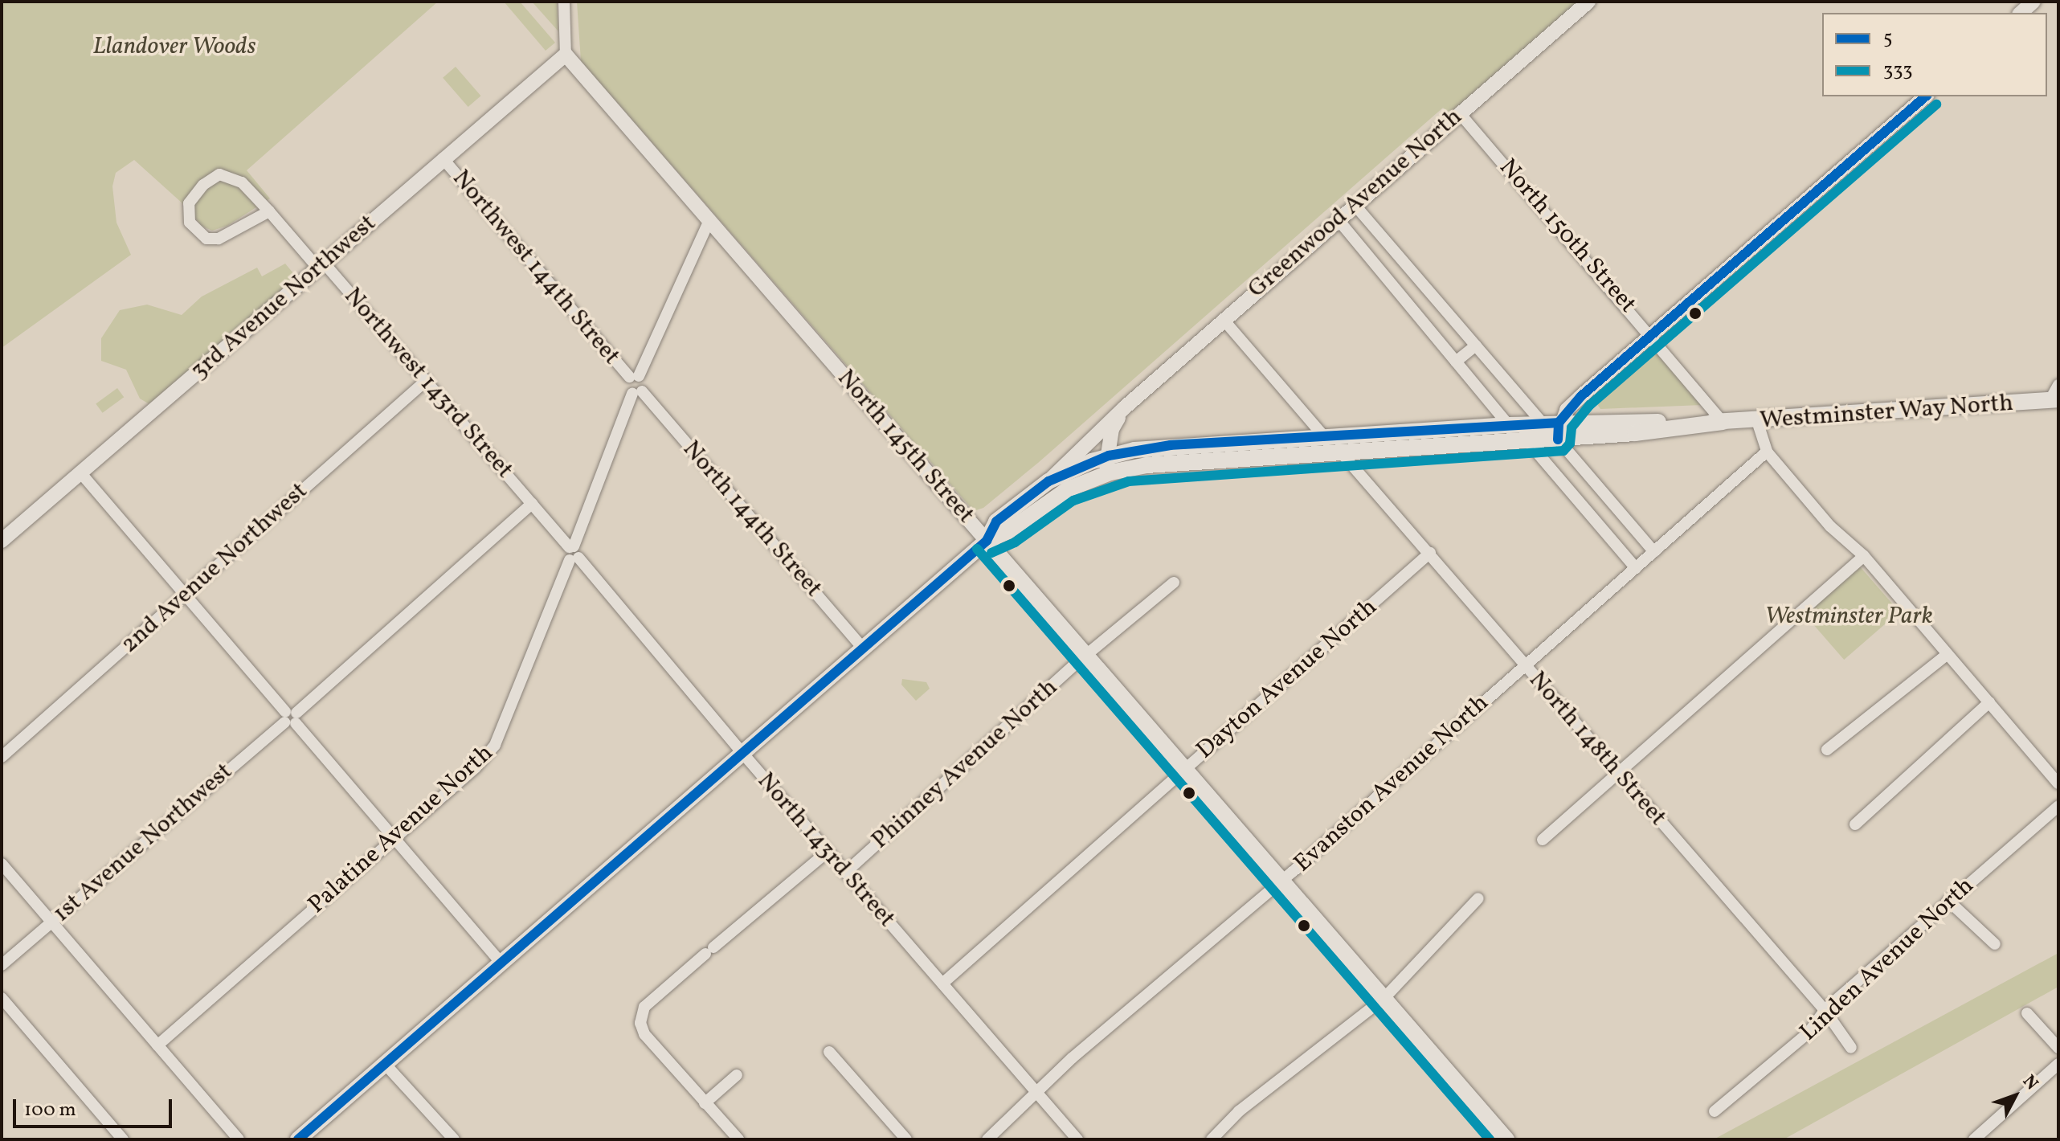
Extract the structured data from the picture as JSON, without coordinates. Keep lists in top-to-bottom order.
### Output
{
  "streets": {
    "main road": ["Greenwood Avenue North", "Westminster Way North", "North 145th Street"],
    "street": [
      "North 150th Street",
      "Northwest 144th Street",
      "3rd Avenue Northwest",
      "Northwest 143rd Street",
      "North 144th Street",
      "2nd Avenue Northwest",
      "Dayton Avenue North",
      "North 148th Street",
      "Phinney Avenue North",
      "Evanston Avenue North",
      "Palatine Avenue North",
      "1st Avenue Northwest",
      "North 143rd Street",
      "Linden Avenue North"
    ]
  },
  "crossings": [
    ["Greenwood Avenue North", "North 150th Street"],
    ["Greenwood Avenue North", "Westminster Way North"],
    ["Greenwood Avenue North", "North 145th Street"],
    ["Greenwood Avenue North", "North 144th Street"],
    ["Greenwood Avenue North", "North 143rd Street"],
    ["North 150th Street", "Westminster Way North"],
    ["Northwest 144th Street", "3rd Avenue Northwest"],
    ["3rd Avenue Northwest", "Northwest 143rd Street"],
    ["3rd Avenue Northwest", "North 145th Street"],
    ["Northwest 143rd Street", "2nd Avenue Northwest"],
    ["Northwest 143rd Street", "1st Avenue Northwest"],
    ["Northwest 143rd Street", "North 143rd Street"],
    ["Westminster Way North", "North 148th Street"],
    ["North 145th Street", "Dayton Avenue North"],
    ["North 145th Street", "Phinney Avenue North"],
    ["North 145th Street", "Evanston Avenue North"],
    ["Dayton Avenue North", "North 148th Street"],
    ["Dayton Avenue North", "North 143rd Street"],
    ["North 148th Street", "Evanston Avenue North"],
    ["North 148th Street", "Linden Avenue North"],
    ["Phinney Avenue North", "North 143rd Street"],
    ["Evanston Avenue North", "North 143rd Street"],
    ["Palatine Avenue North", "North 143rd Street"],
    ["1st Avenue Northwest", "North 143rd Street"]
  ],
  "parks": ["Llandover Woods", "Westminster Park"],
  "lines": ["transit line 5", "transit line 333"],
  "legend": ["5", "333"],
  "scale_bar": "100 m",
  "north": "top right"
}
